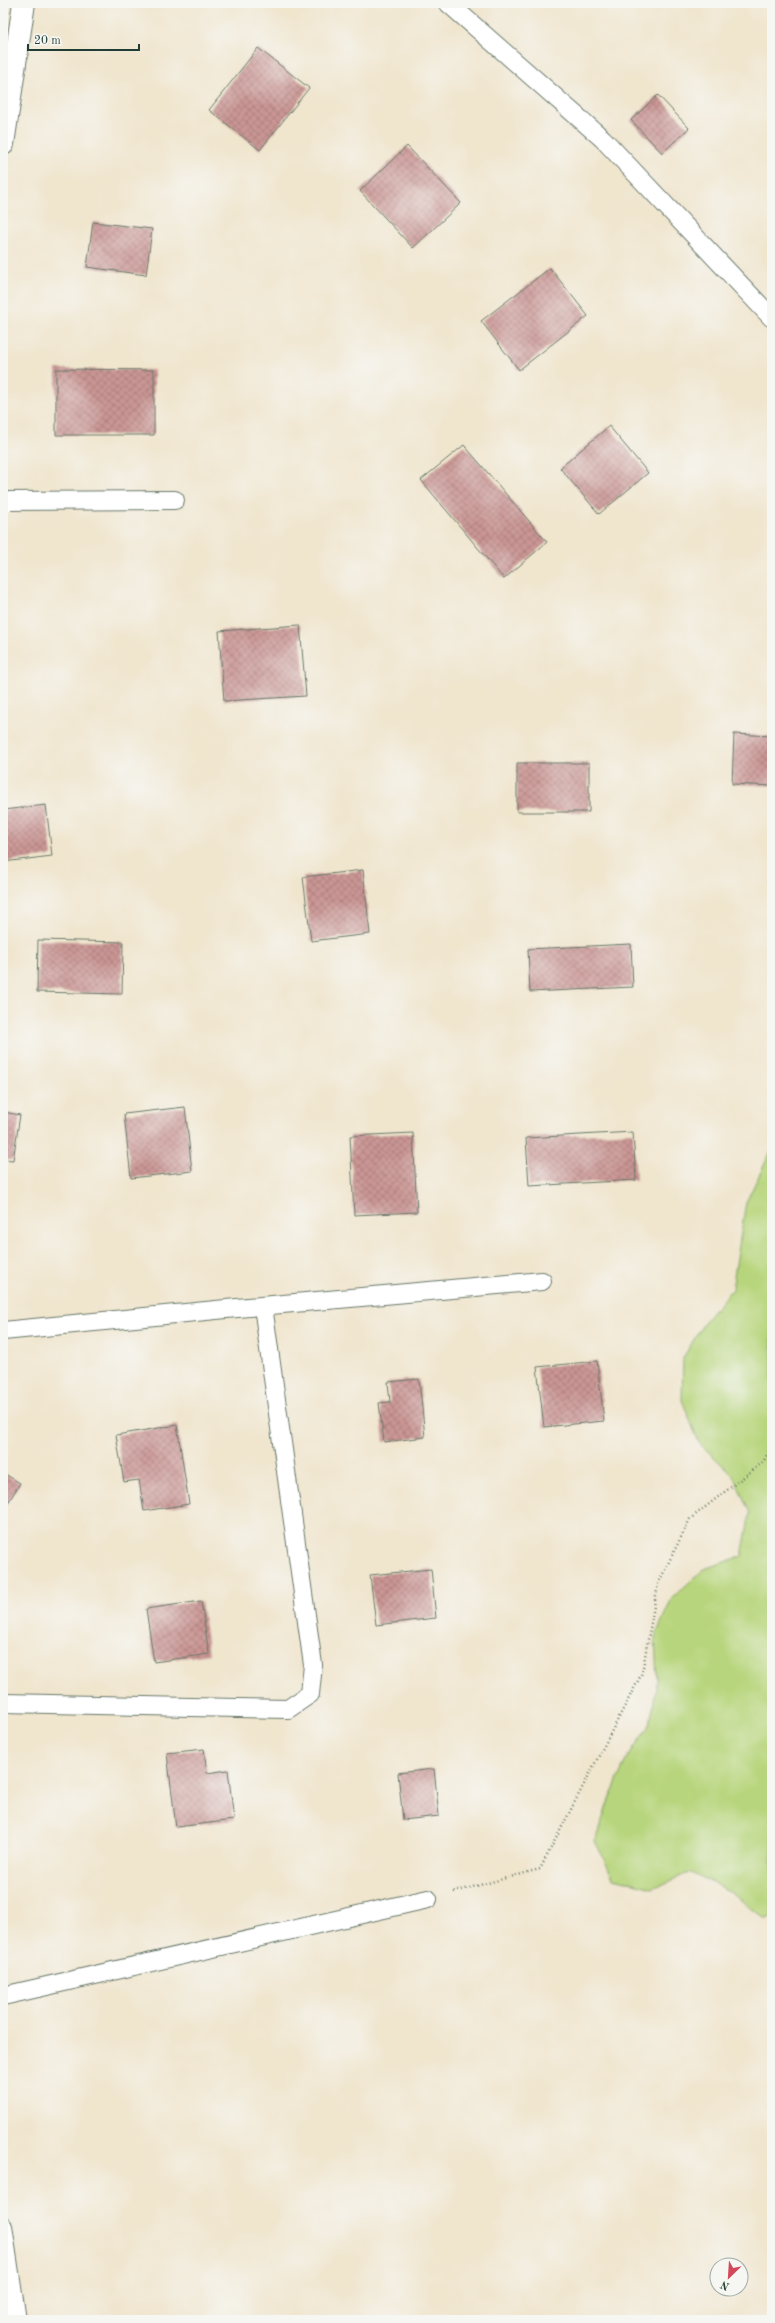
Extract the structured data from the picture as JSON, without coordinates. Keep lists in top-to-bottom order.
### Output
{
  "scale_bar": "20 m",
  "north": "bottom left"
}
